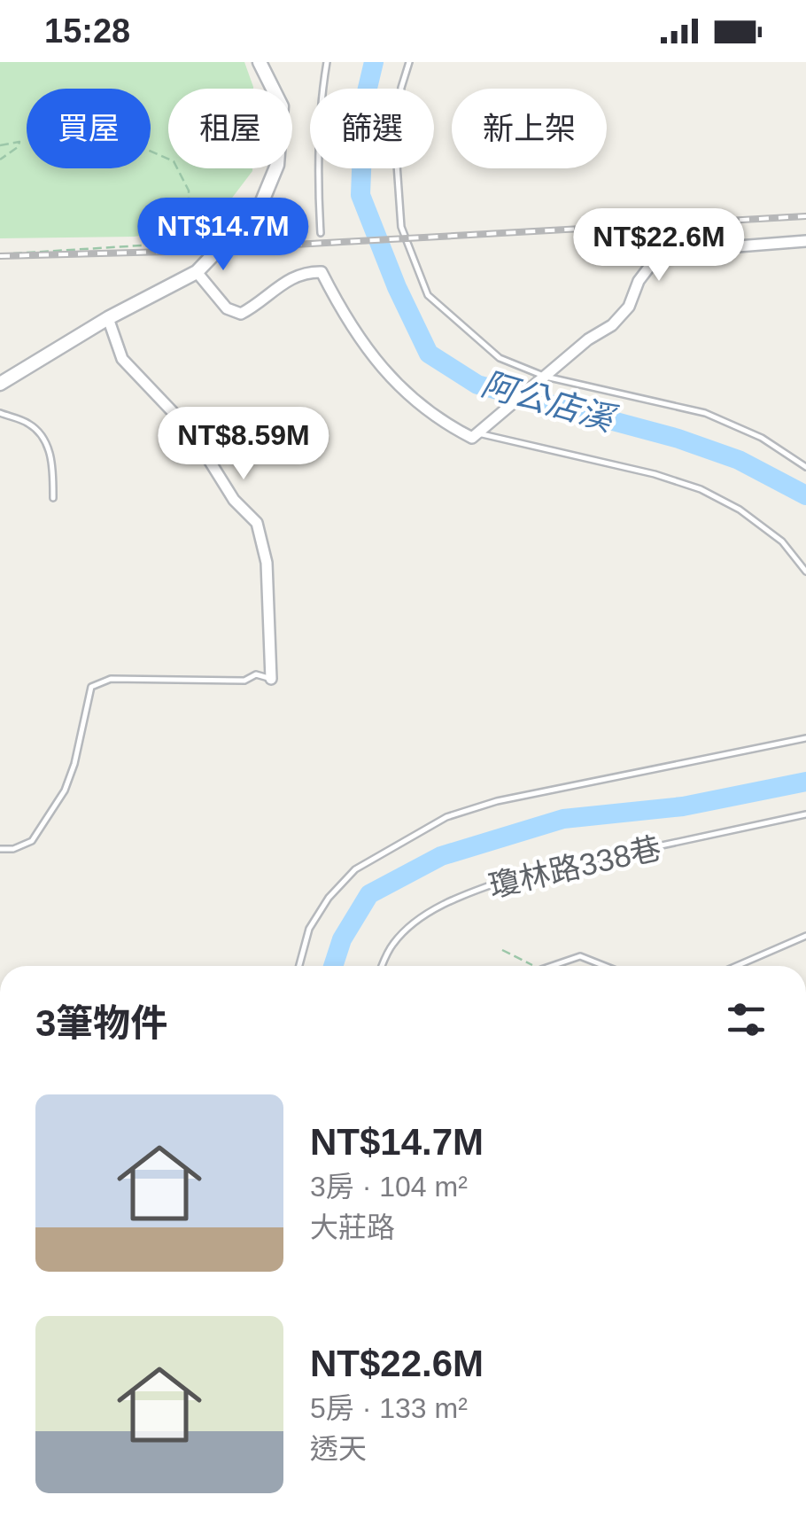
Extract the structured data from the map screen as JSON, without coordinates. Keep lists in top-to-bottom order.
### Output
{
  "streets": {
    "lane": ["瓊林路338巷"]
  },
  "water": ["阿公店溪"],
  "page": {
    "status": "15:28",
    "chip": [
      "買屋",
      "租屋",
      "篩選",
      "新上架"
    ],
    "price": ["NT$14.7M", "NT$22.6M", "NT$8.59M"],
    "heading": "3筆物件",
    "list": [
      {
        "name": "NT$14.7M",
        "note": "3房 · 104 m² · 大莊路"
      },
      {
        "name": "NT$22.6M",
        "note": "5房 · 133 m² · 透天"
      }
    ]
  }
}
